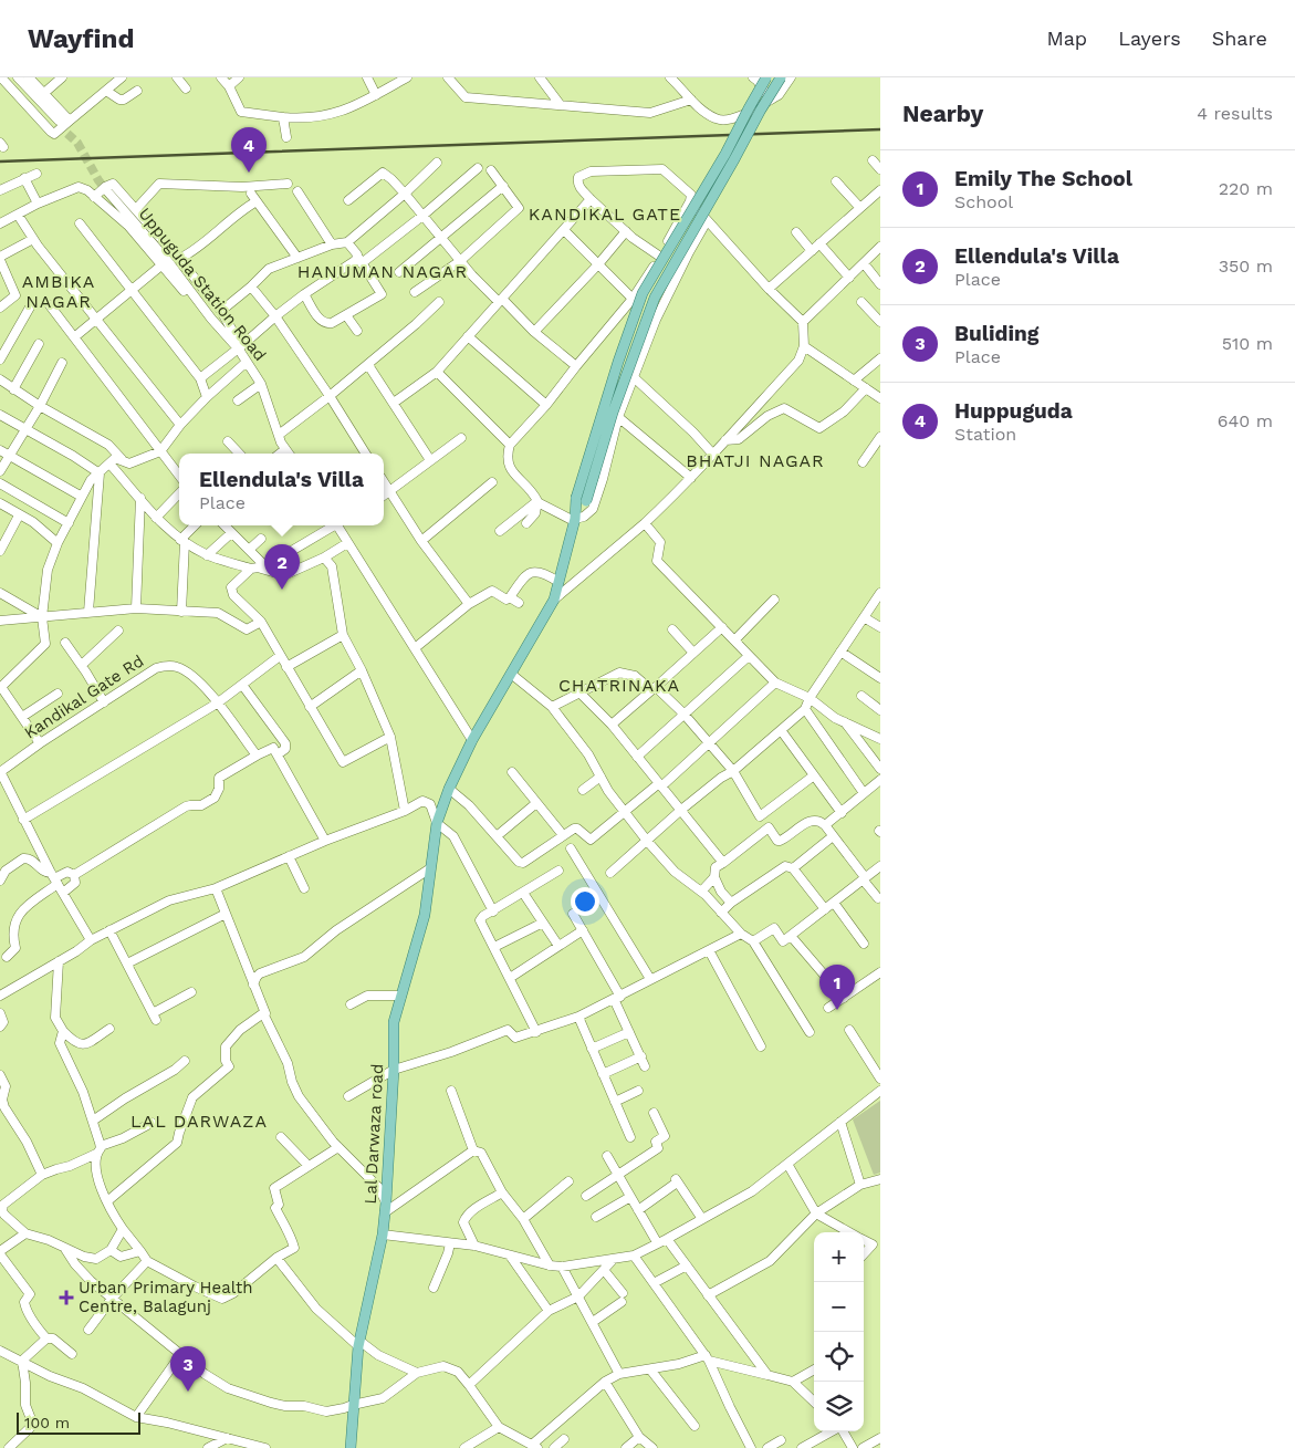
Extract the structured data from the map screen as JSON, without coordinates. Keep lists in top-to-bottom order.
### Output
{
  "streets": {
    "main road": ["Lal Darwaza road"],
    "street": ["Uppuguda Station Road", "Kandikal Gate Rd"]
  },
  "districts": [
    "KANDIKAL GATE",
    "HANUMAN NAGAR",
    "AMBIKA NAGAR",
    "BHATJI NAGAR",
    "CHATRINAKA",
    "LAL DARWAZA"
  ],
  "places": {
    "health": ["Urban Primary Health Centre, Balagunj"]
  },
  "scale_bar": "100 m",
  "page": {
    "header": "Wayfind",
    "nav": ["Map", "Layers", "Share"],
    "heading": ["Nearby", "4 results"],
    "pins": [
      "4",
      "2",
      "1",
      "3"
    ],
    "list": [
      {
        "mark": "1",
        "name": "Emily The School",
        "note": "School",
        "value": "220 m"
      },
      {
        "mark": "2",
        "name": "Ellendula's Villa",
        "note": "Place",
        "value": "350 m"
      },
      {
        "mark": "3",
        "name": "Buliding",
        "note": "Place",
        "value": "510 m"
      },
      {
        "mark": "4",
        "name": "Huppuguda",
        "note": "Station",
        "value": "640 m"
      }
    ],
    "popup": ["Ellendula's Villa", "Place"],
    "map_buttons": ["+", "−"],
    "scale": "100 m"
  }
}
